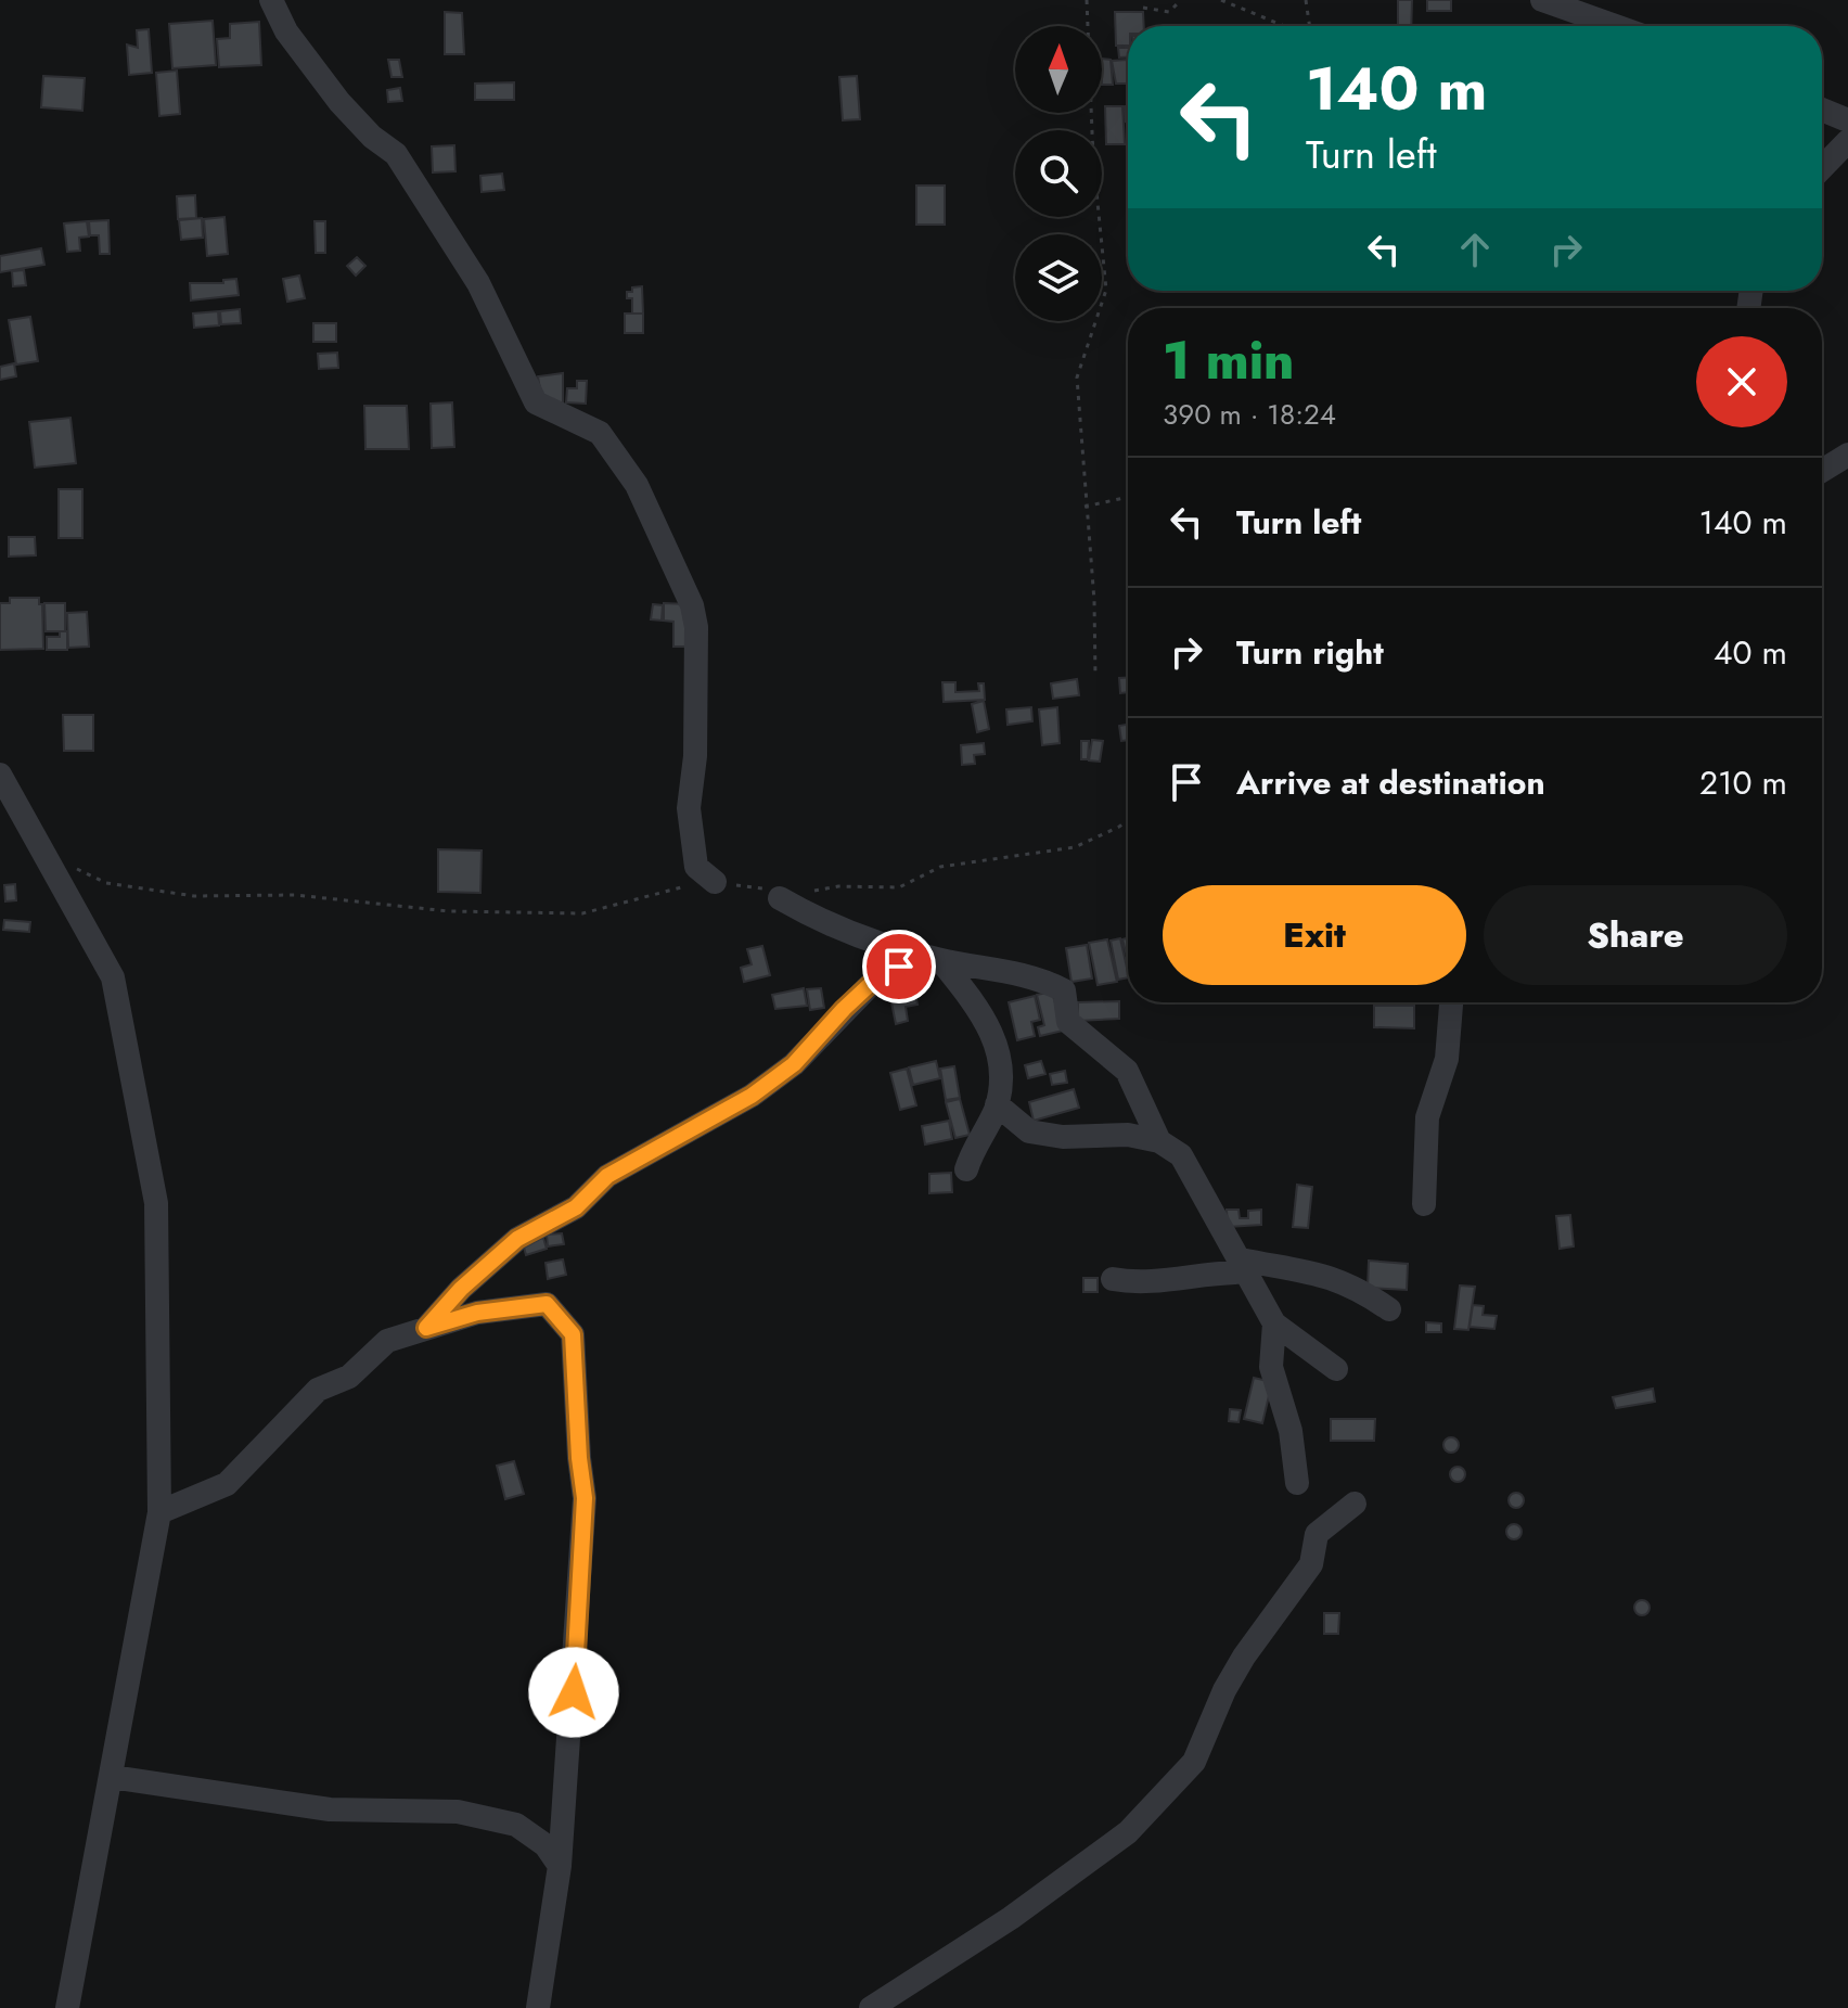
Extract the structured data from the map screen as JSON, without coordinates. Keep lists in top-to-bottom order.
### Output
{
  "north": "top",
  "page": {
    "turn": ["140 m", "Turn left"],
    "heading": ["1 min", "390 m · 18:24"],
    "list": [
      {
        "name": "Turn left",
        "value": "140 m"
      },
      {
        "name": "Turn right",
        "value": "40 m"
      },
      {
        "name": "Arrive at destination",
        "value": "210 m"
      }
    ],
    "buttons": ["Exit", "Share"]
  }
}
